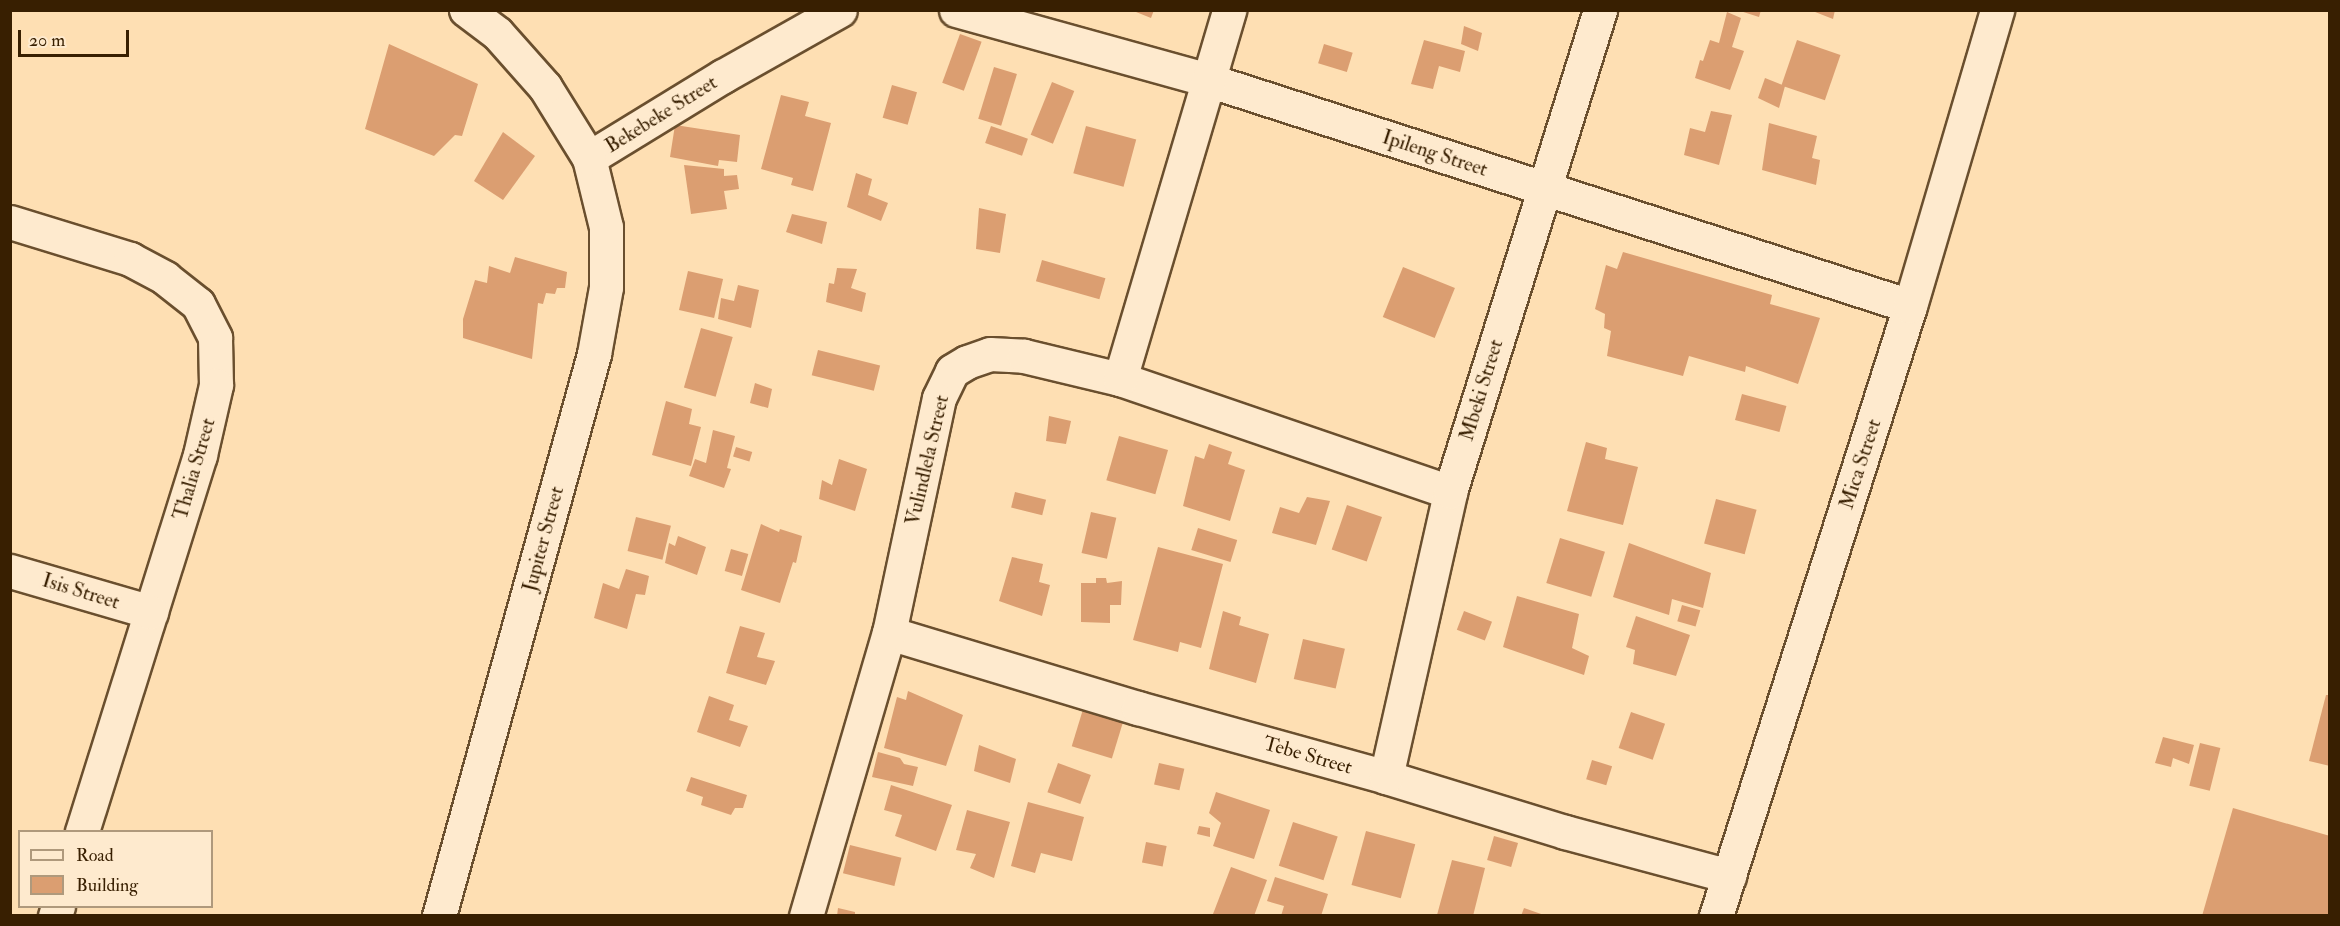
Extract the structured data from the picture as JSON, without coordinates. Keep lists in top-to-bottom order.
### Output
{
  "streets": {
    "street": [
      "Bekebeke Street",
      "Ipileng Street",
      "Mbeki Street",
      "Vulindlela Street",
      "Mica Street",
      "Thalia Street",
      "Jupiter Street",
      "Isis Street",
      "Tebe Street"
    ]
  },
  "crossings": [
    ["Bekebeke Street", "Jupiter Street"],
    ["Ipileng Street", "Mbeki Street"],
    ["Ipileng Street", "Mica Street"],
    ["Mbeki Street", "Vulindlela Street"],
    ["Mbeki Street", "Tebe Street"],
    ["Vulindlela Street", "Tebe Street"],
    ["Mica Street", "Tebe Street"],
    ["Thalia Street", "Isis Street"]
  ],
  "legend": ["Road", "Building"],
  "scale_bar": "20 m"
}
